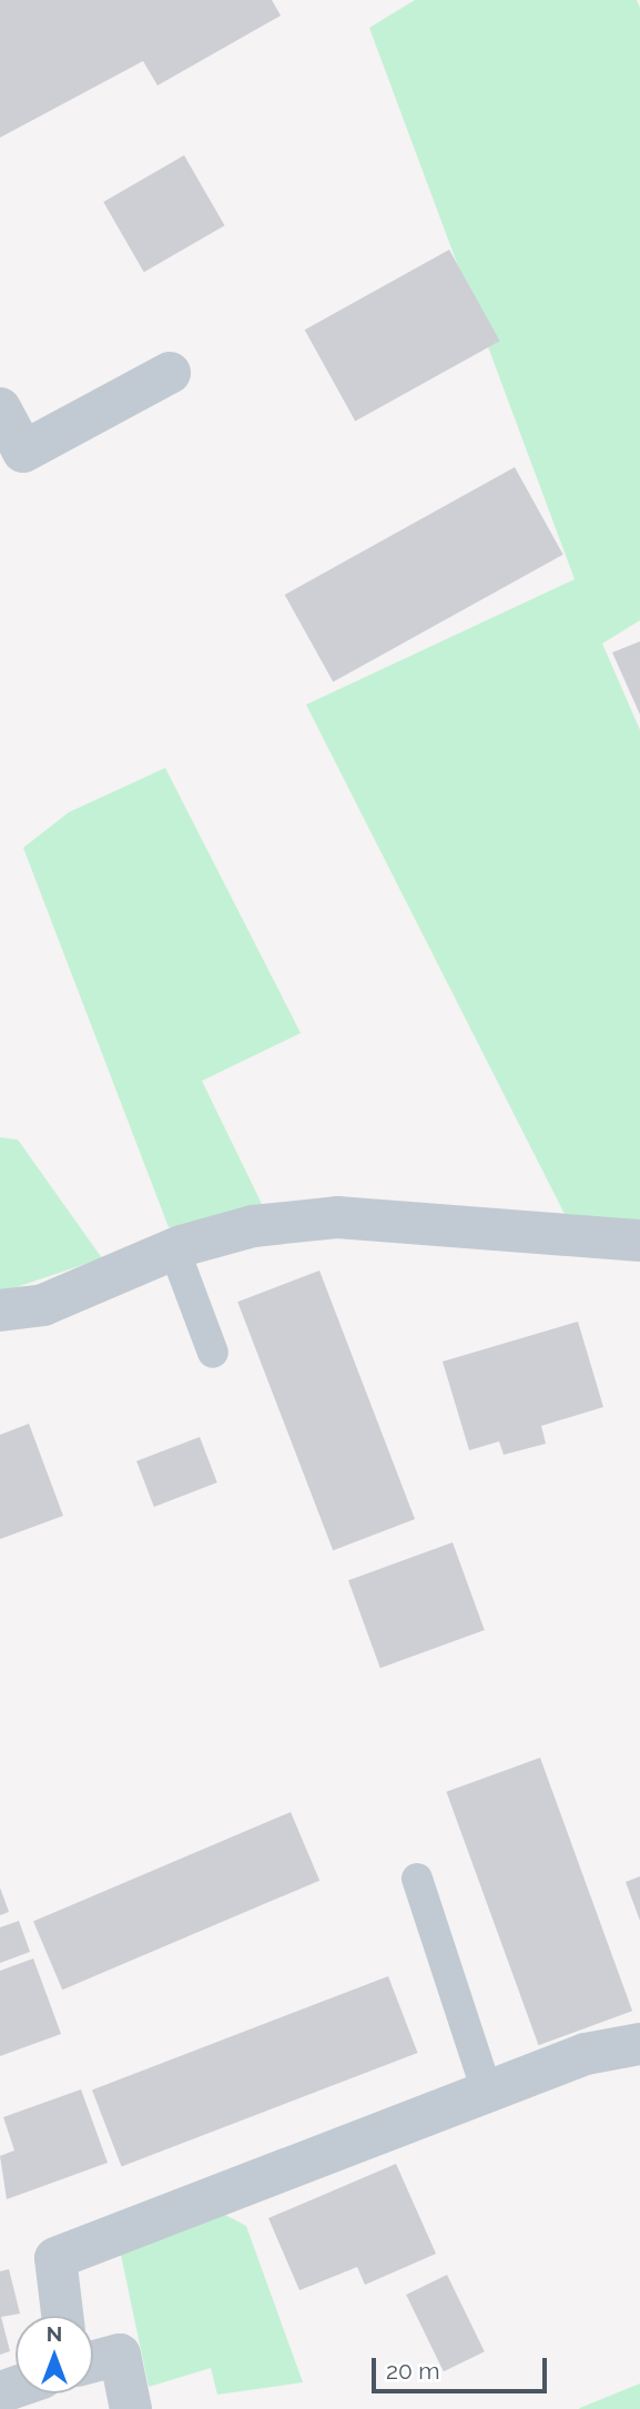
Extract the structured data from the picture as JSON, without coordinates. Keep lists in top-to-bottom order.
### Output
{
  "scale_bar": "20 m",
  "north": "top"
}
